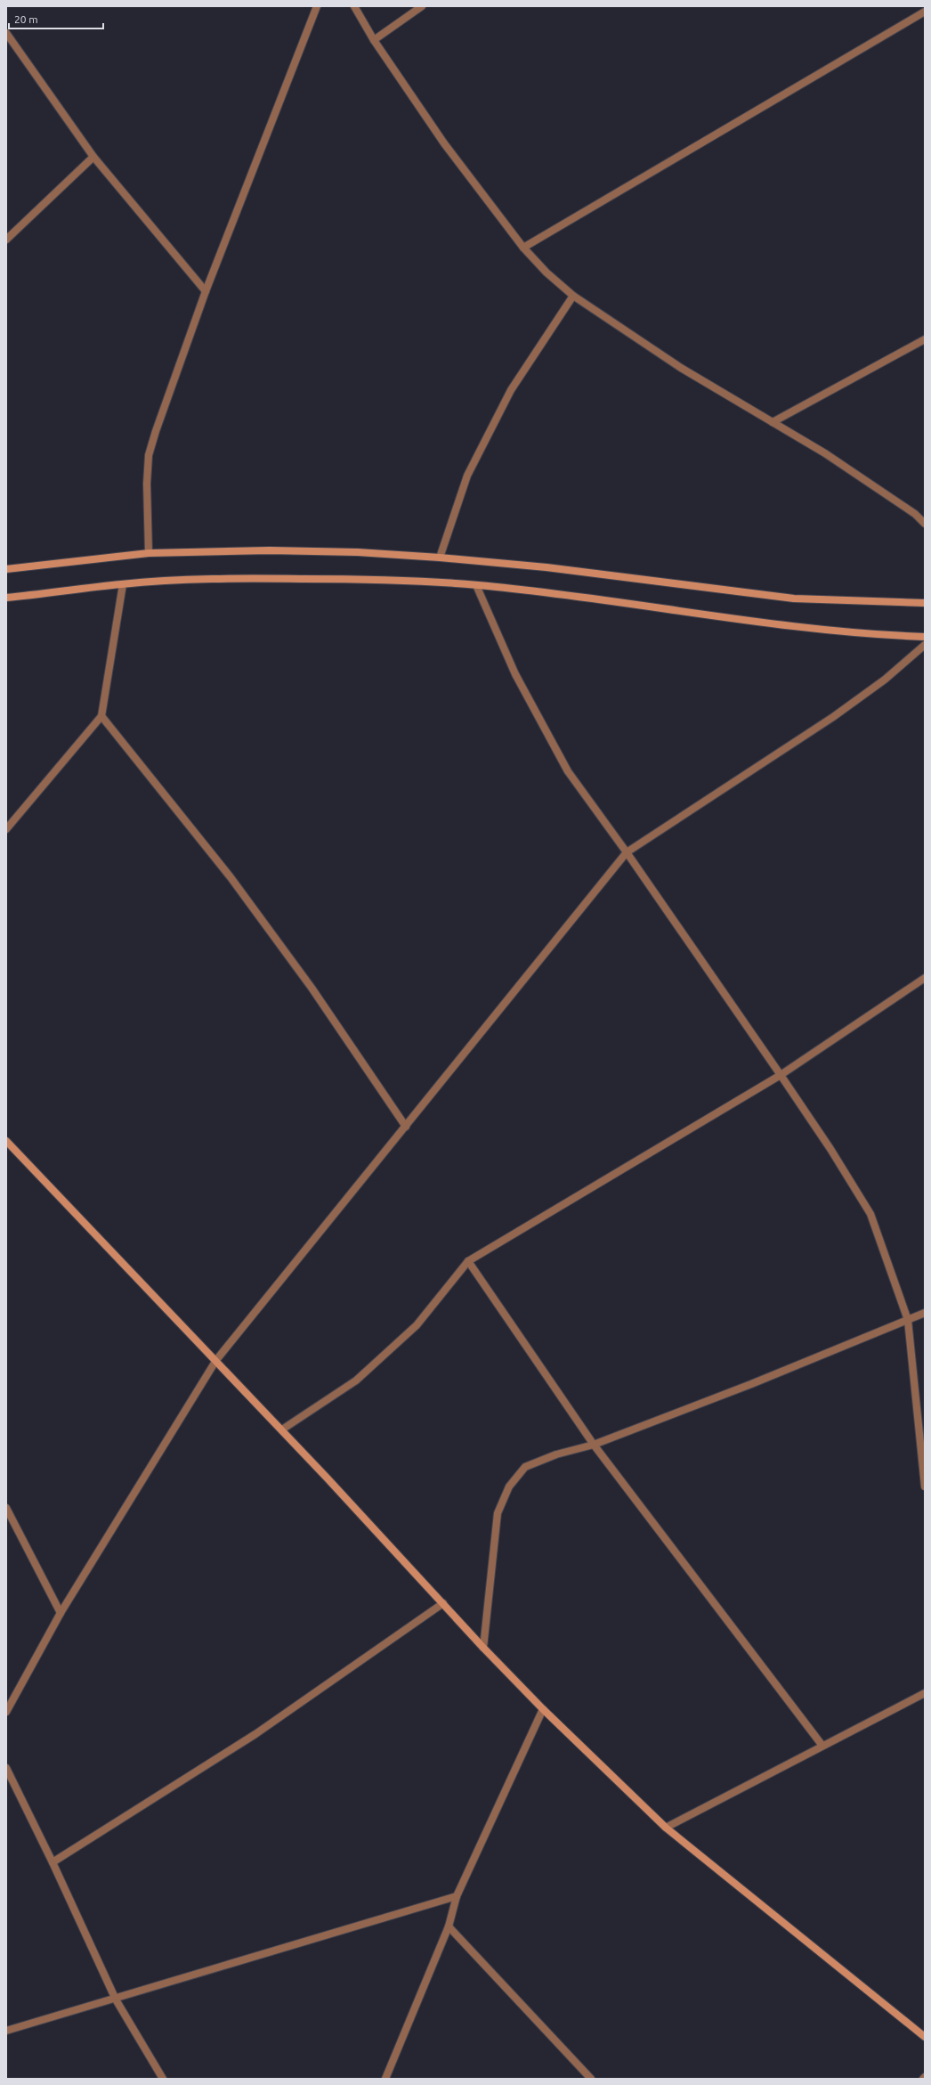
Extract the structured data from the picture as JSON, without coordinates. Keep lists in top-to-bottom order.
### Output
{
  "scale_bar": "20 m"
}
